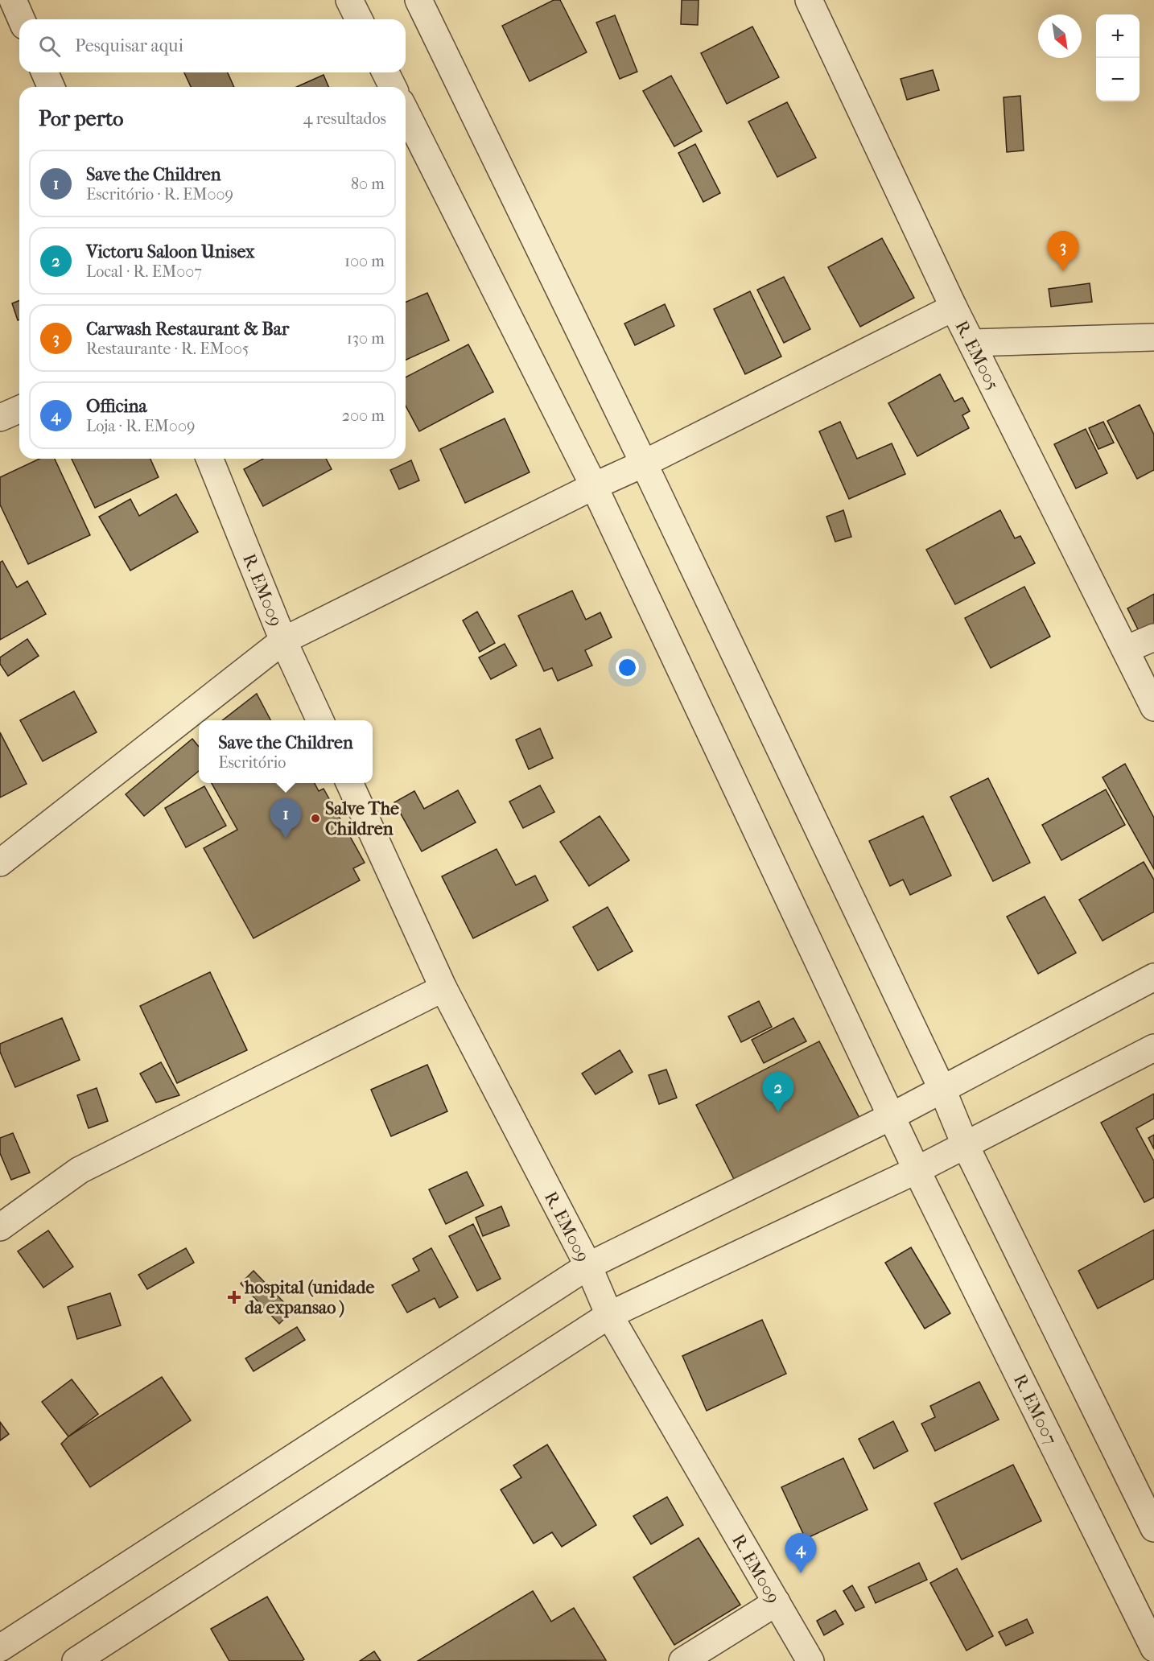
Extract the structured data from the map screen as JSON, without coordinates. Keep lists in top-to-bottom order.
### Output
{
  "streets": {
    "street": ["R. EM005", "R. EM009", "R. EM007"]
  },
  "places": {
    "other": ["Salve The Children"],
    "health": ["hospital (unidade da expansao )"]
  },
  "north": "bottom right",
  "page": {
    "map_buttons": ["+", "−"],
    "search": "Pesquisar aqui",
    "heading": ["Por perto", "4 resultados"],
    "list": [
      {
        "mark": "1",
        "name": "Save the Children",
        "note": "Escritório · R. EM009",
        "value": "80 m"
      },
      {
        "mark": "2",
        "name": "Victoru Saloon Unisex",
        "note": "Local · R. EM007",
        "value": "100 m"
      },
      {
        "mark": "3",
        "name": "Carwash Restaurant & Bar",
        "note": "Restaurante · R. EM005",
        "value": "130 m"
      },
      {
        "mark": "4",
        "name": "Officina",
        "note": "Loja · R. EM009",
        "value": "200 m"
      }
    ],
    "pins": [
      "3",
      "1",
      "2",
      "4"
    ],
    "popup": ["Save the Children", "Escritório"]
  }
}
